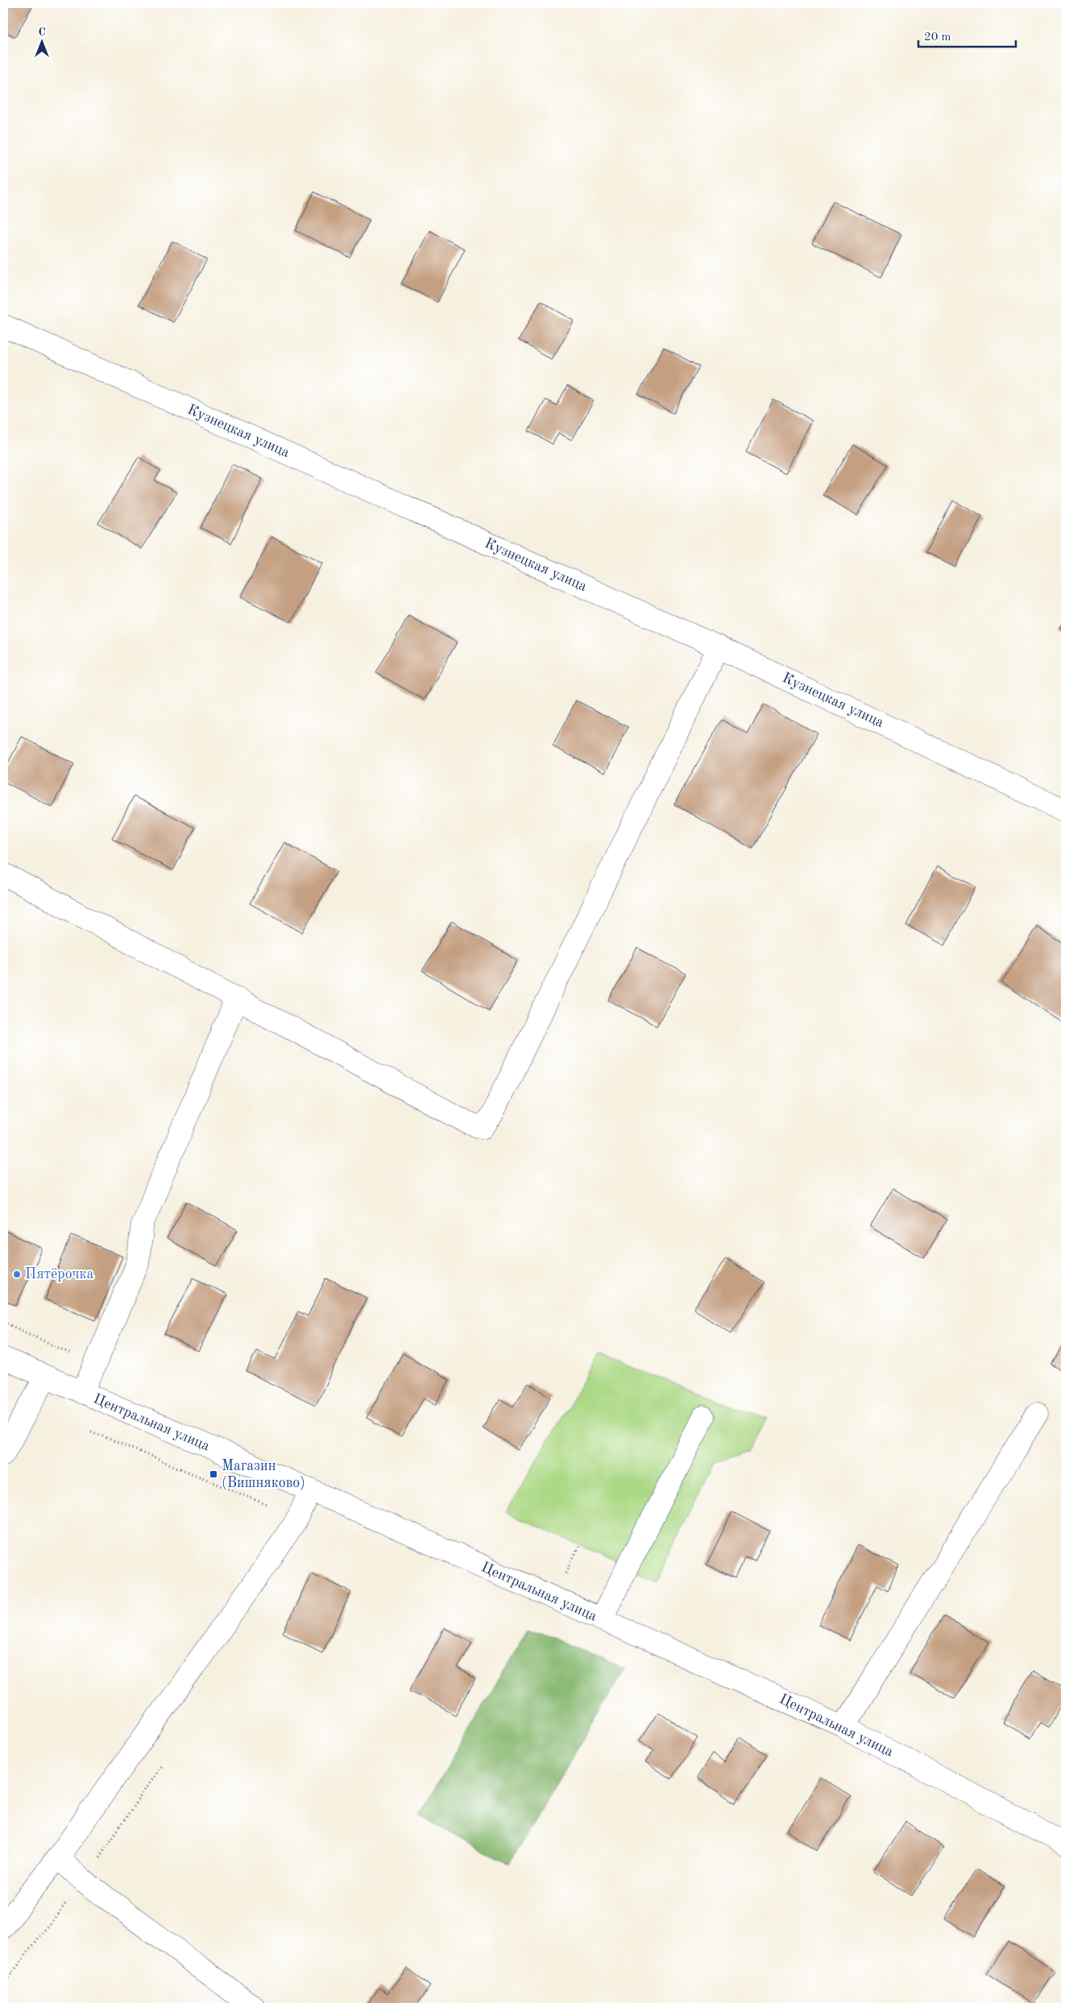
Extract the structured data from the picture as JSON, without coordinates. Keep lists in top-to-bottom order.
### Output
{
  "streets": {
    "street": ["Кузнецкая улица", "Центральная улица"]
  },
  "places": {
    "other": ["Пятёрочка"],
    "transit": ["Магазин (Вишняково)"]
  },
  "scale_bar": "20 m",
  "north": "top"
}
